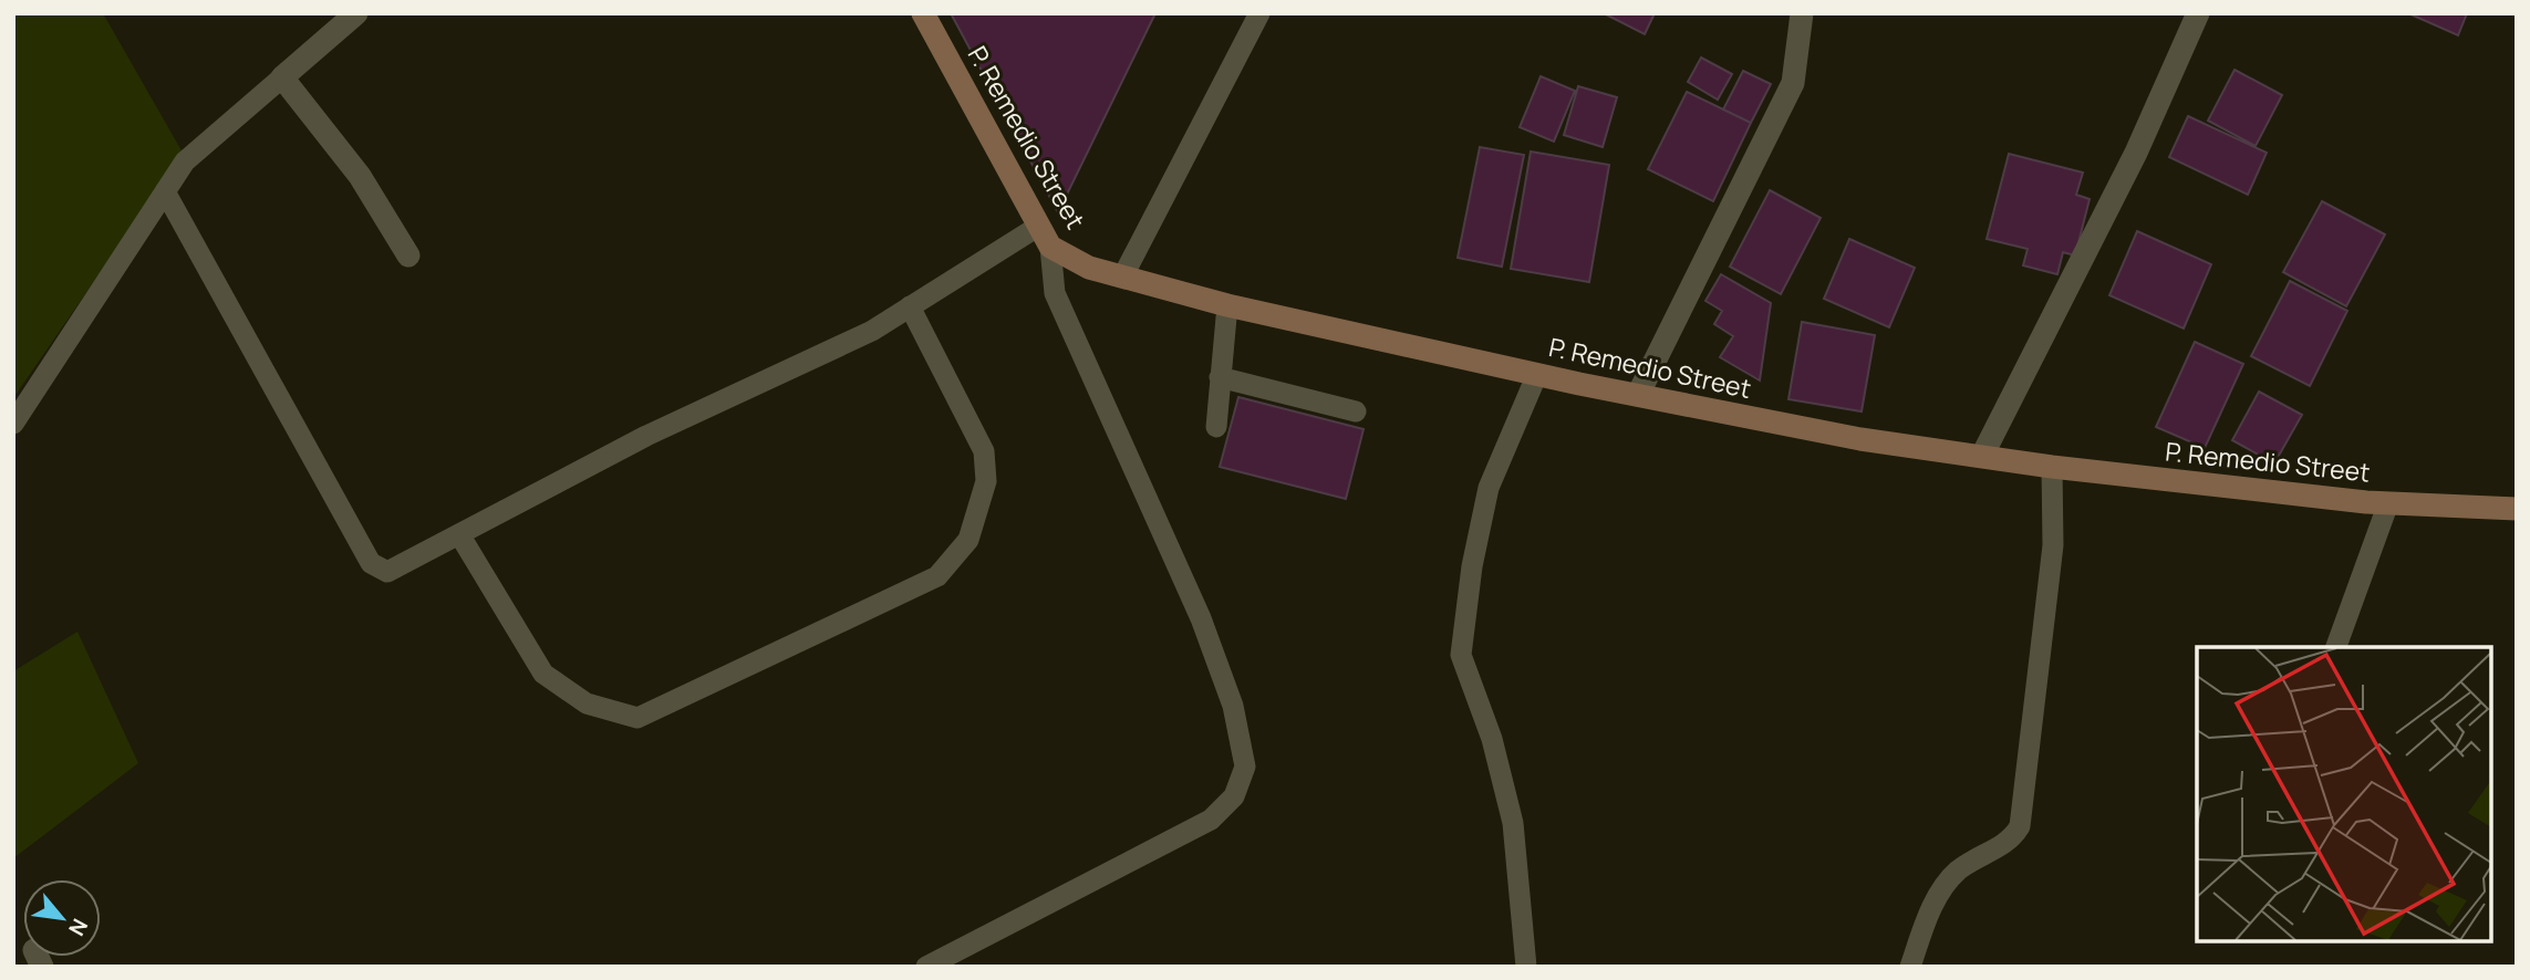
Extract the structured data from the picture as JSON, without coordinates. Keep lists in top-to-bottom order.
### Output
{
  "streets": {
    "street": ["P. Remedio Street"]
  },
  "north": "bottom right"
}
